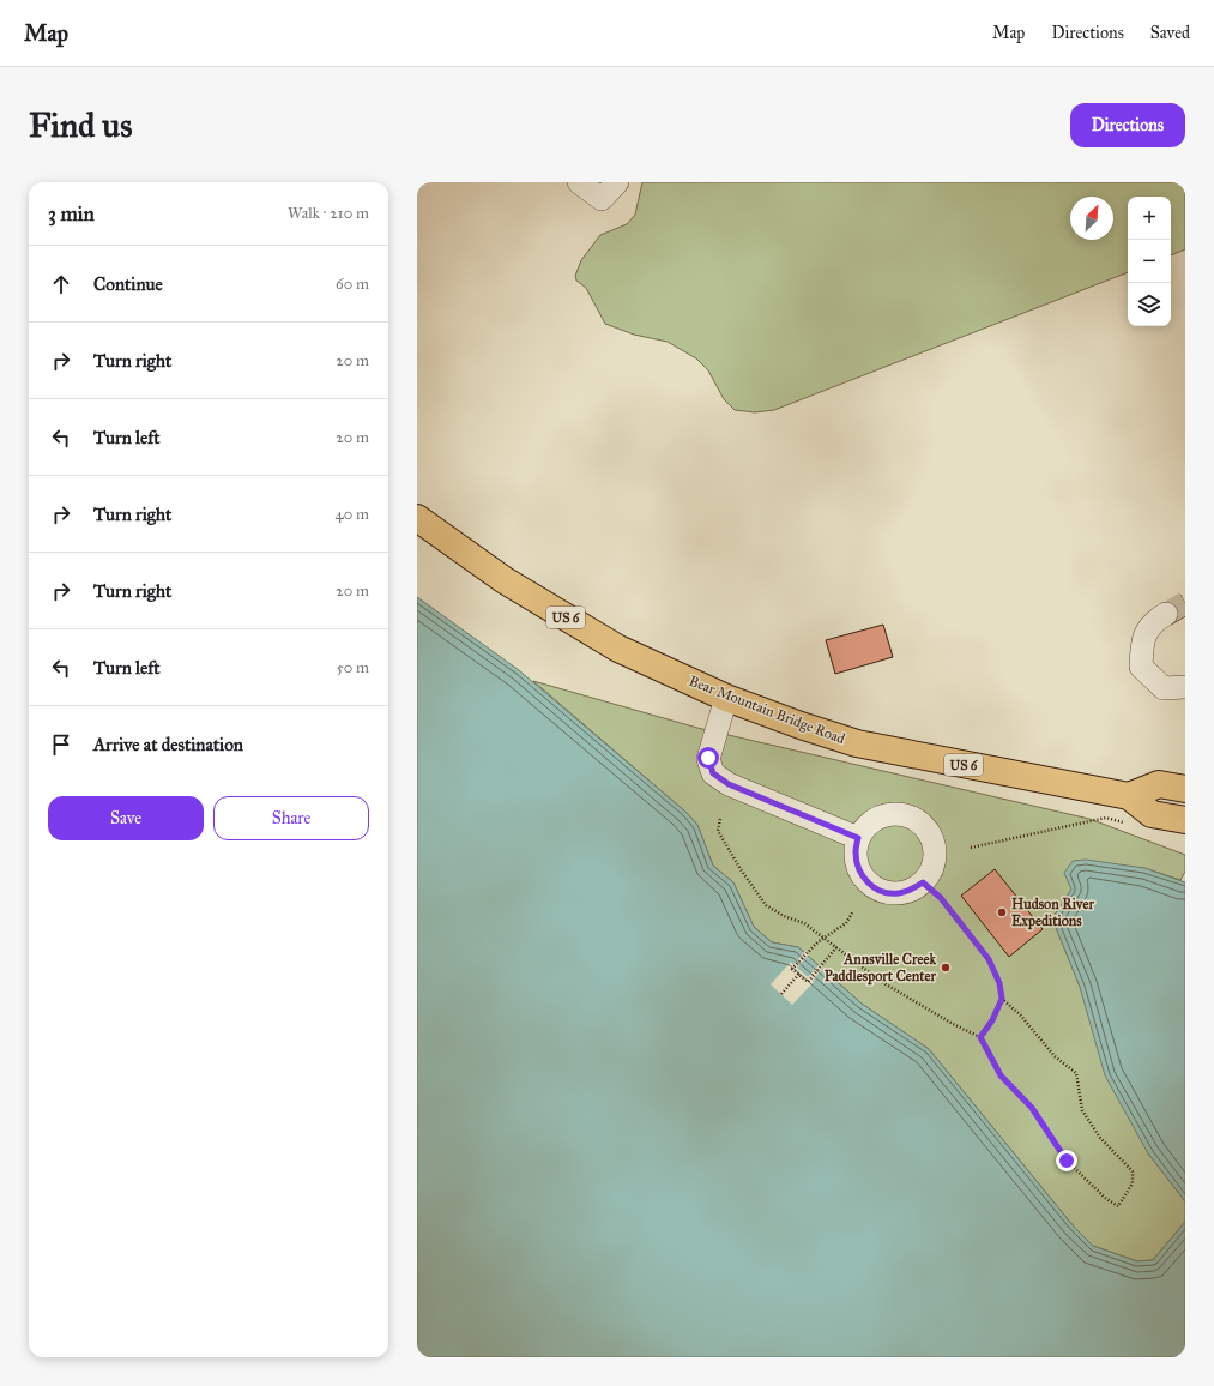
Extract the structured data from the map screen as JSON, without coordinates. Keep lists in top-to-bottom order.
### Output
{
  "streets": {
    "highway": ["US 6", "Bear Mountain Bridge Road"]
  },
  "places": ["Hudson River Expeditions", "Annsville Creek Paddlesport Center"],
  "north": "top right",
  "page": {
    "header": "Map",
    "nav": ["Map", "Directions", "Saved"],
    "buttons": [
      "Directions",
      ["Save", "Share"]
    ],
    "title": "Find us",
    "heading": ["3 min", "Walk · 210 m"],
    "map_buttons": ["+", "−"],
    "list": [
      ["Continue", "60 m"],
      ["Turn right", "20 m"],
      ["Turn left", "20 m"],
      ["Turn right", "40 m"],
      ["Turn right", "20 m"],
      ["Turn left", "50 m"],
      "Arrive at destination"
    ]
  }
}
